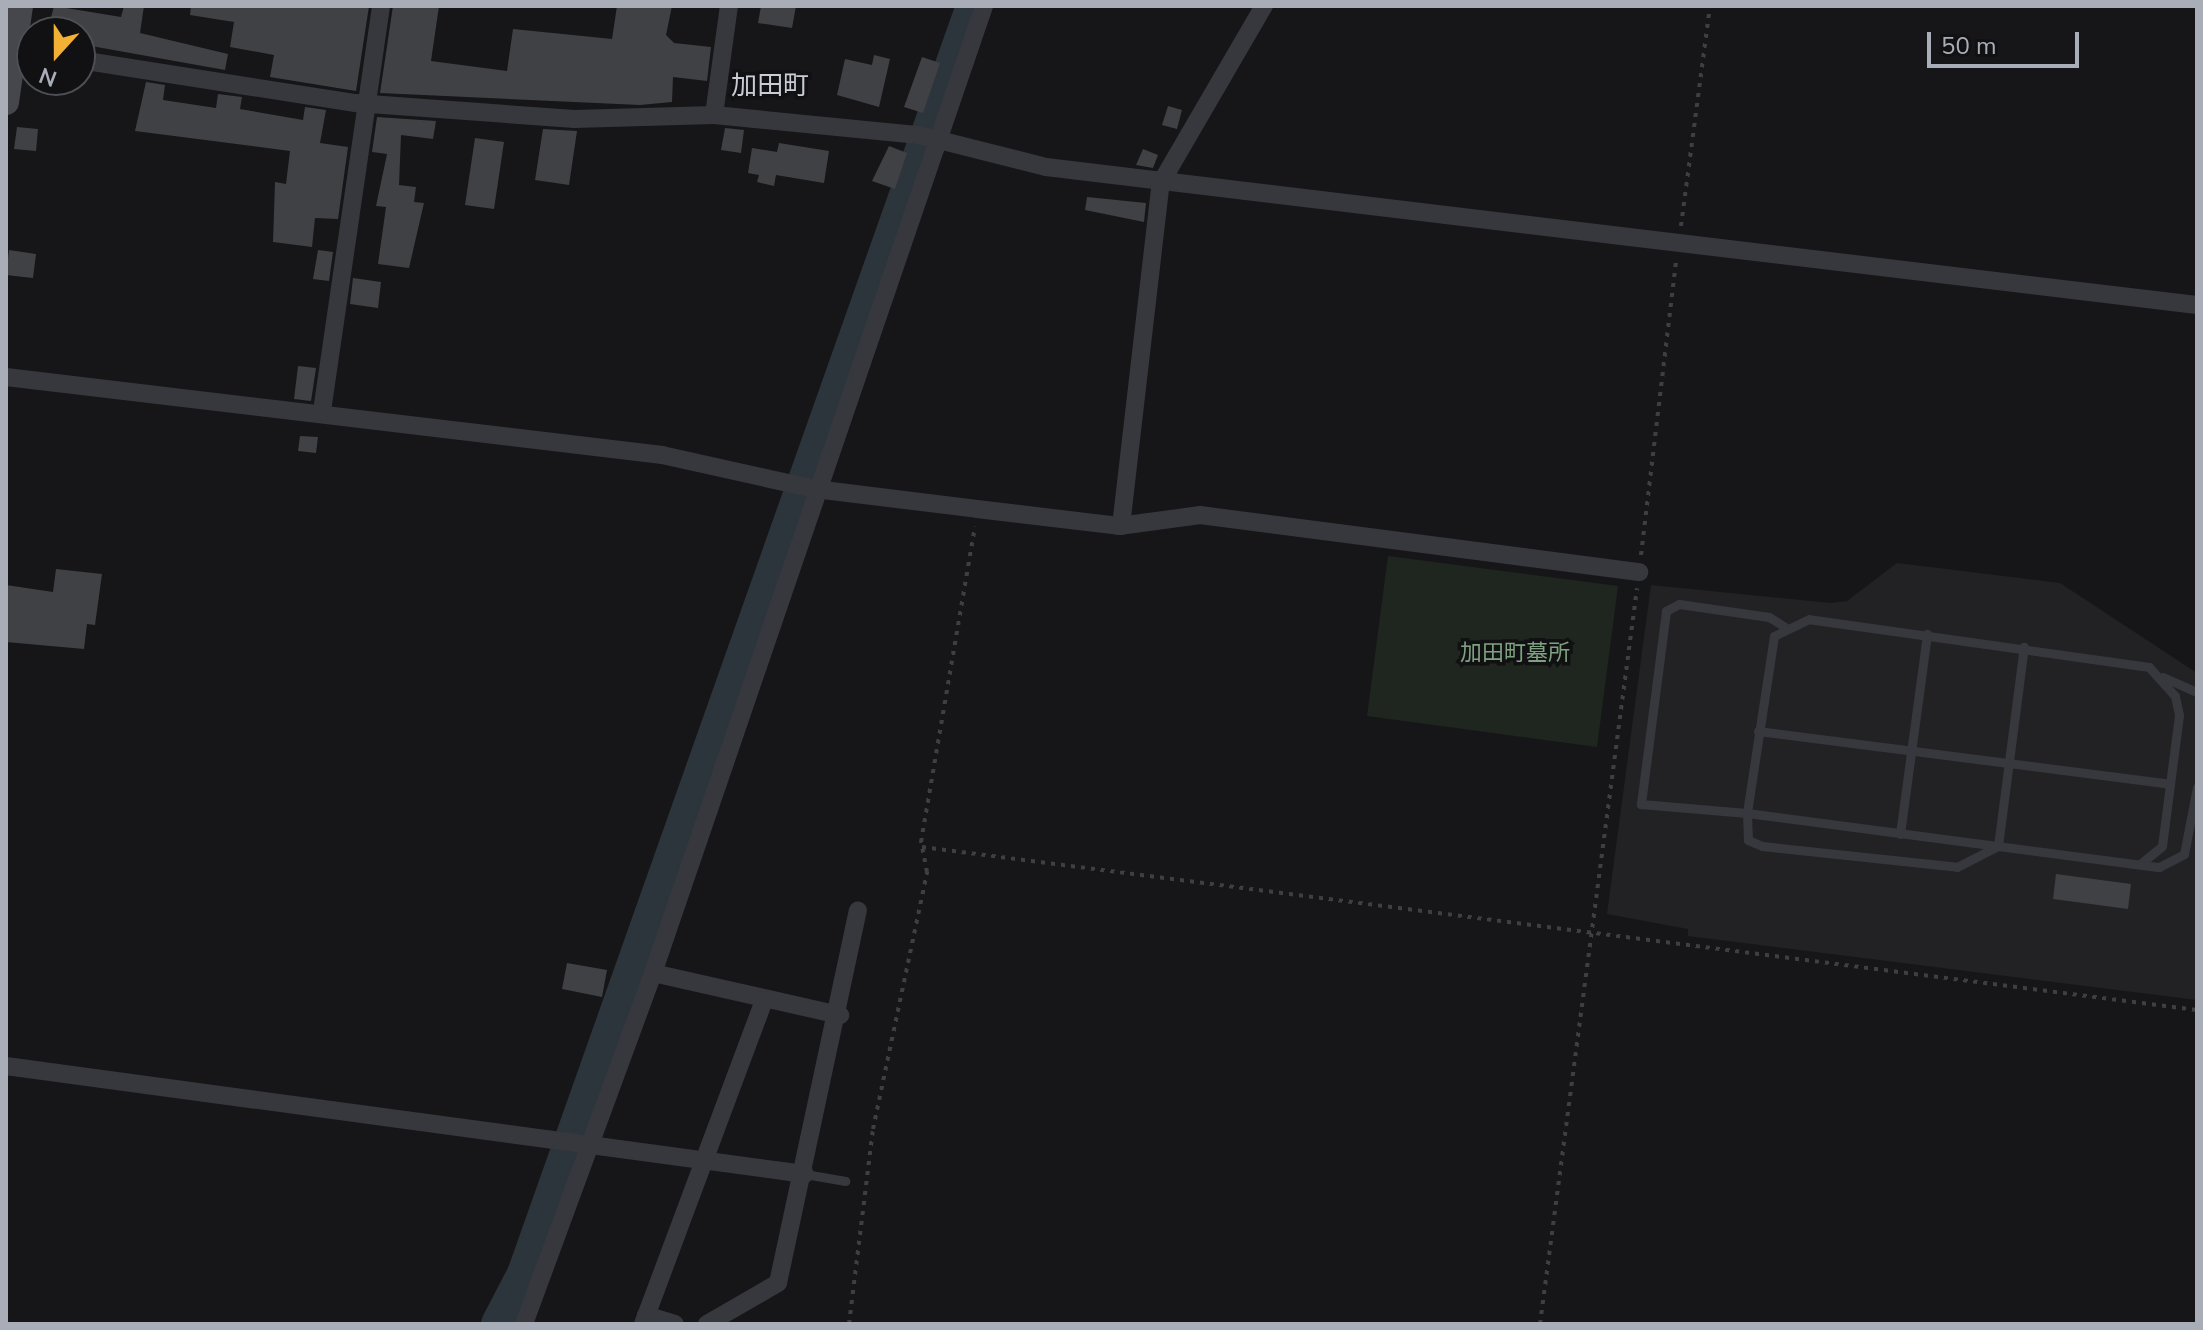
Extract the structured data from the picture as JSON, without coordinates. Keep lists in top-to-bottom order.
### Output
{
  "districts": ["加田町"],
  "parks": ["加田町墓所"],
  "scale_bar": "50 m",
  "north": "bottom"
}
